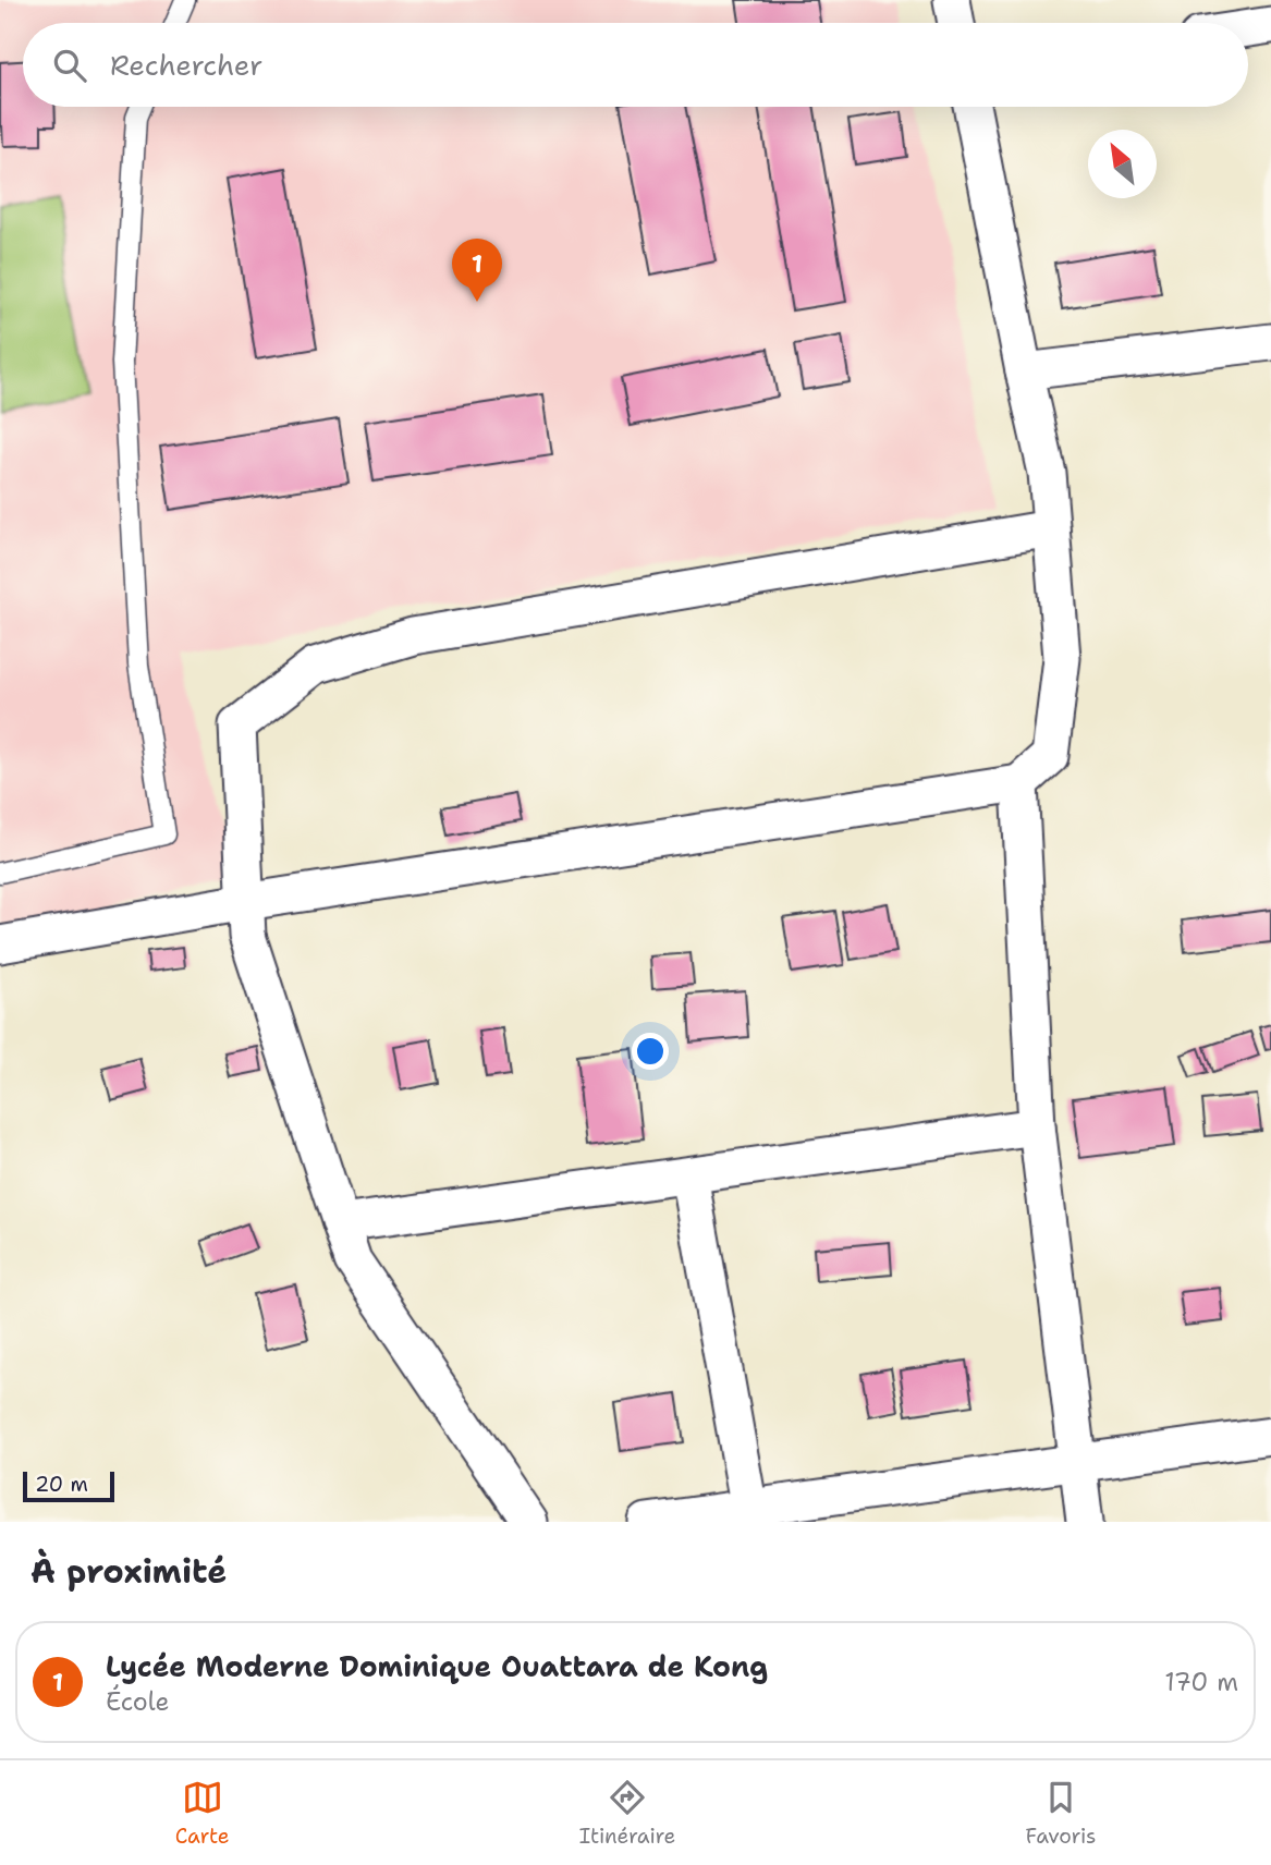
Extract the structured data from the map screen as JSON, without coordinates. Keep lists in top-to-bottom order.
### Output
{
  "scale_bar": "20 m",
  "north": "top left",
  "page": {
    "search": "Rechercher",
    "pins": "1",
    "scale": "20 m",
    "heading": "À proximité",
    "list": [
      {
        "mark": "1",
        "name": "Lycée Moderne Dominique Ouattara de Kong",
        "note": "École",
        "value": "170 m"
      }
    ],
    "nav": ["Carte", "Itinéraire", "Favoris"]
  }
}
